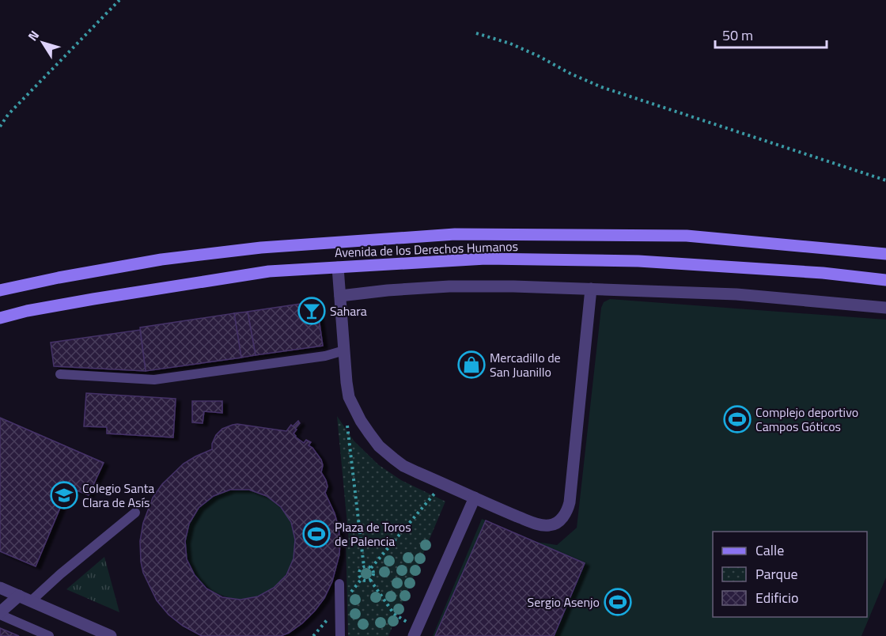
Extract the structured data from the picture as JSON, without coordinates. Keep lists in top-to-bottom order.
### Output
{
  "streets": {
    "main road": ["Avenida de los Derechos Humanos"]
  },
  "places": {
    "bar": ["Sahara"],
    "shop": ["Mercadillo de San Juanillo"],
    "sports": ["Complejo deportivo Campos Góticos", "Plaza de Toros de Palencia", "Sergio Asenjo"],
    "school or university": ["Colegio Santa Clara de Asís"]
  },
  "legend": ["Calle", "Parque", "Edificio"],
  "scale_bar": "50 m",
  "north": "top left"
}
